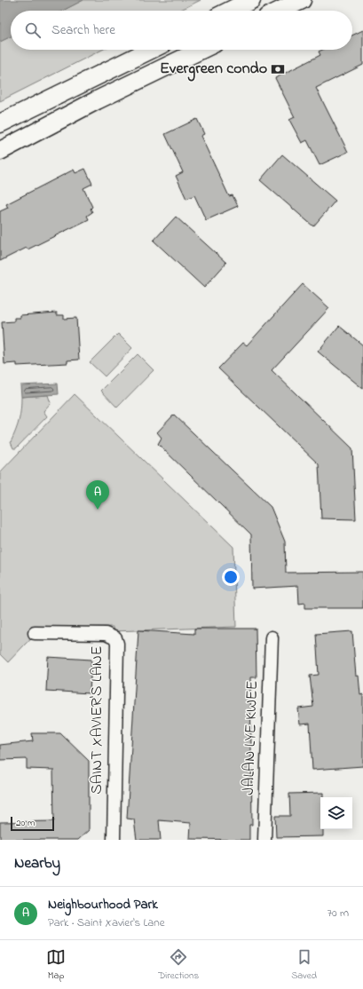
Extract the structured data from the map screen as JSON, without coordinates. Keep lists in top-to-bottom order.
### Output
{
  "streets": {
    "street": ["SAINT XAVIER'S LANE", "JALAN LYE KWEE"]
  },
  "places": {
    "bank": ["Evergreen condo"]
  },
  "scale_bar": "20 m",
  "page": {
    "search": "Search here",
    "pins": "A",
    "scale": "20 m",
    "heading": "Nearby",
    "list": [
      {
        "mark": "A",
        "name": "Neighbourhood Park",
        "note": "Park · Saint Xavier's Lane",
        "value": "70 m"
      }
    ],
    "nav": ["Map", "Directions", "Saved"]
  }
}
